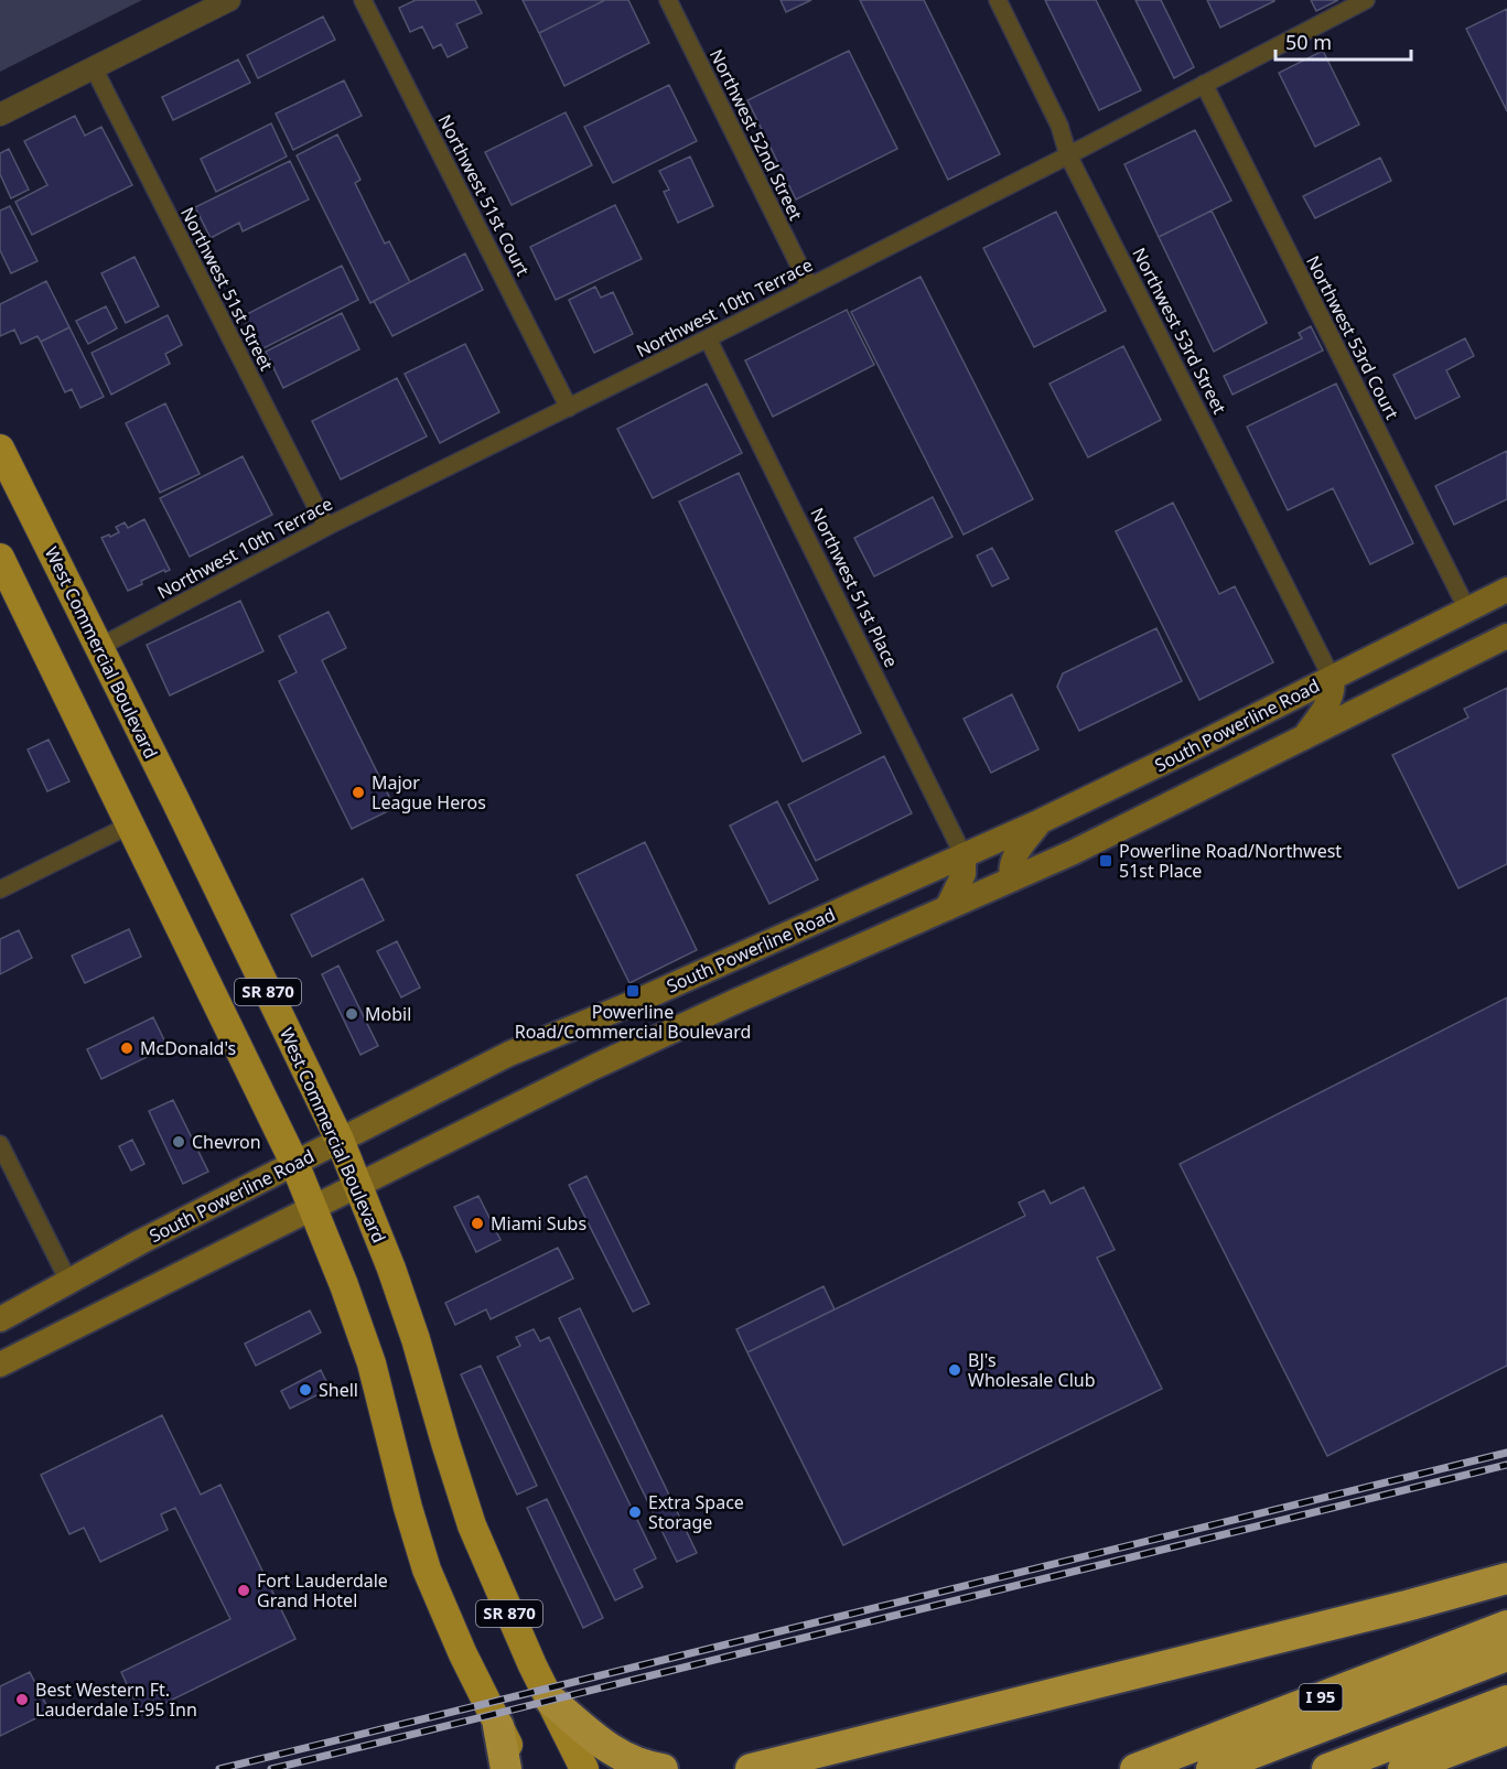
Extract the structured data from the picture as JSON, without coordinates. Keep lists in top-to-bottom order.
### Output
{
  "streets": {
    "highway": ["West Commercial Boulevard", "SR 870", "I 95"],
    "main road": ["South Powerline Road"],
    "street": [
      "Northwest 52nd Street",
      "Northwest 51st Court",
      "Northwest 51st Street",
      "Northwest 10th Terrace",
      "Northwest 53rd Street",
      "Northwest 53rd Court",
      "Northwest 51st Place"
    ]
  },
  "crossings": [
    ["Northwest 52nd Street", "Northwest 10th Terrace"],
    ["Northwest 51st Court", "Northwest 10th Terrace"],
    ["Northwest 51st Street", "Northwest 10th Terrace"],
    ["Northwest 10th Terrace", "Northwest 53rd Street"],
    ["Northwest 10th Terrace", "Northwest 53rd Court"],
    ["Northwest 10th Terrace", "Northwest 51st Place"],
    ["Northwest 10th Terrace", "West Commercial Boulevard"],
    ["Northwest 53rd Street", "South Powerline Road"],
    ["Northwest 53rd Court", "South Powerline Road"],
    ["Northwest 51st Place", "South Powerline Road"],
    ["West Commercial Boulevard", "South Powerline Road"],
    ["South Powerline Road", "SR 870"]
  ],
  "places": {
    "other": [
      "Major League Heros",
      "Mobil",
      "McDonald's",
      "Chevron",
      "Miami Subs",
      "BJ's Wholesale Club",
      "Shell",
      "Extra Space Storage",
      "Fort Lauderdale Grand Hotel",
      "Best Western Ft. Lauderdale I-95 Inn"
    ],
    "transit": ["Powerline Road/Northwest 51st Place", "Powerline Road/Commercial Boulevard"]
  },
  "scale_bar": "50 m"
}
